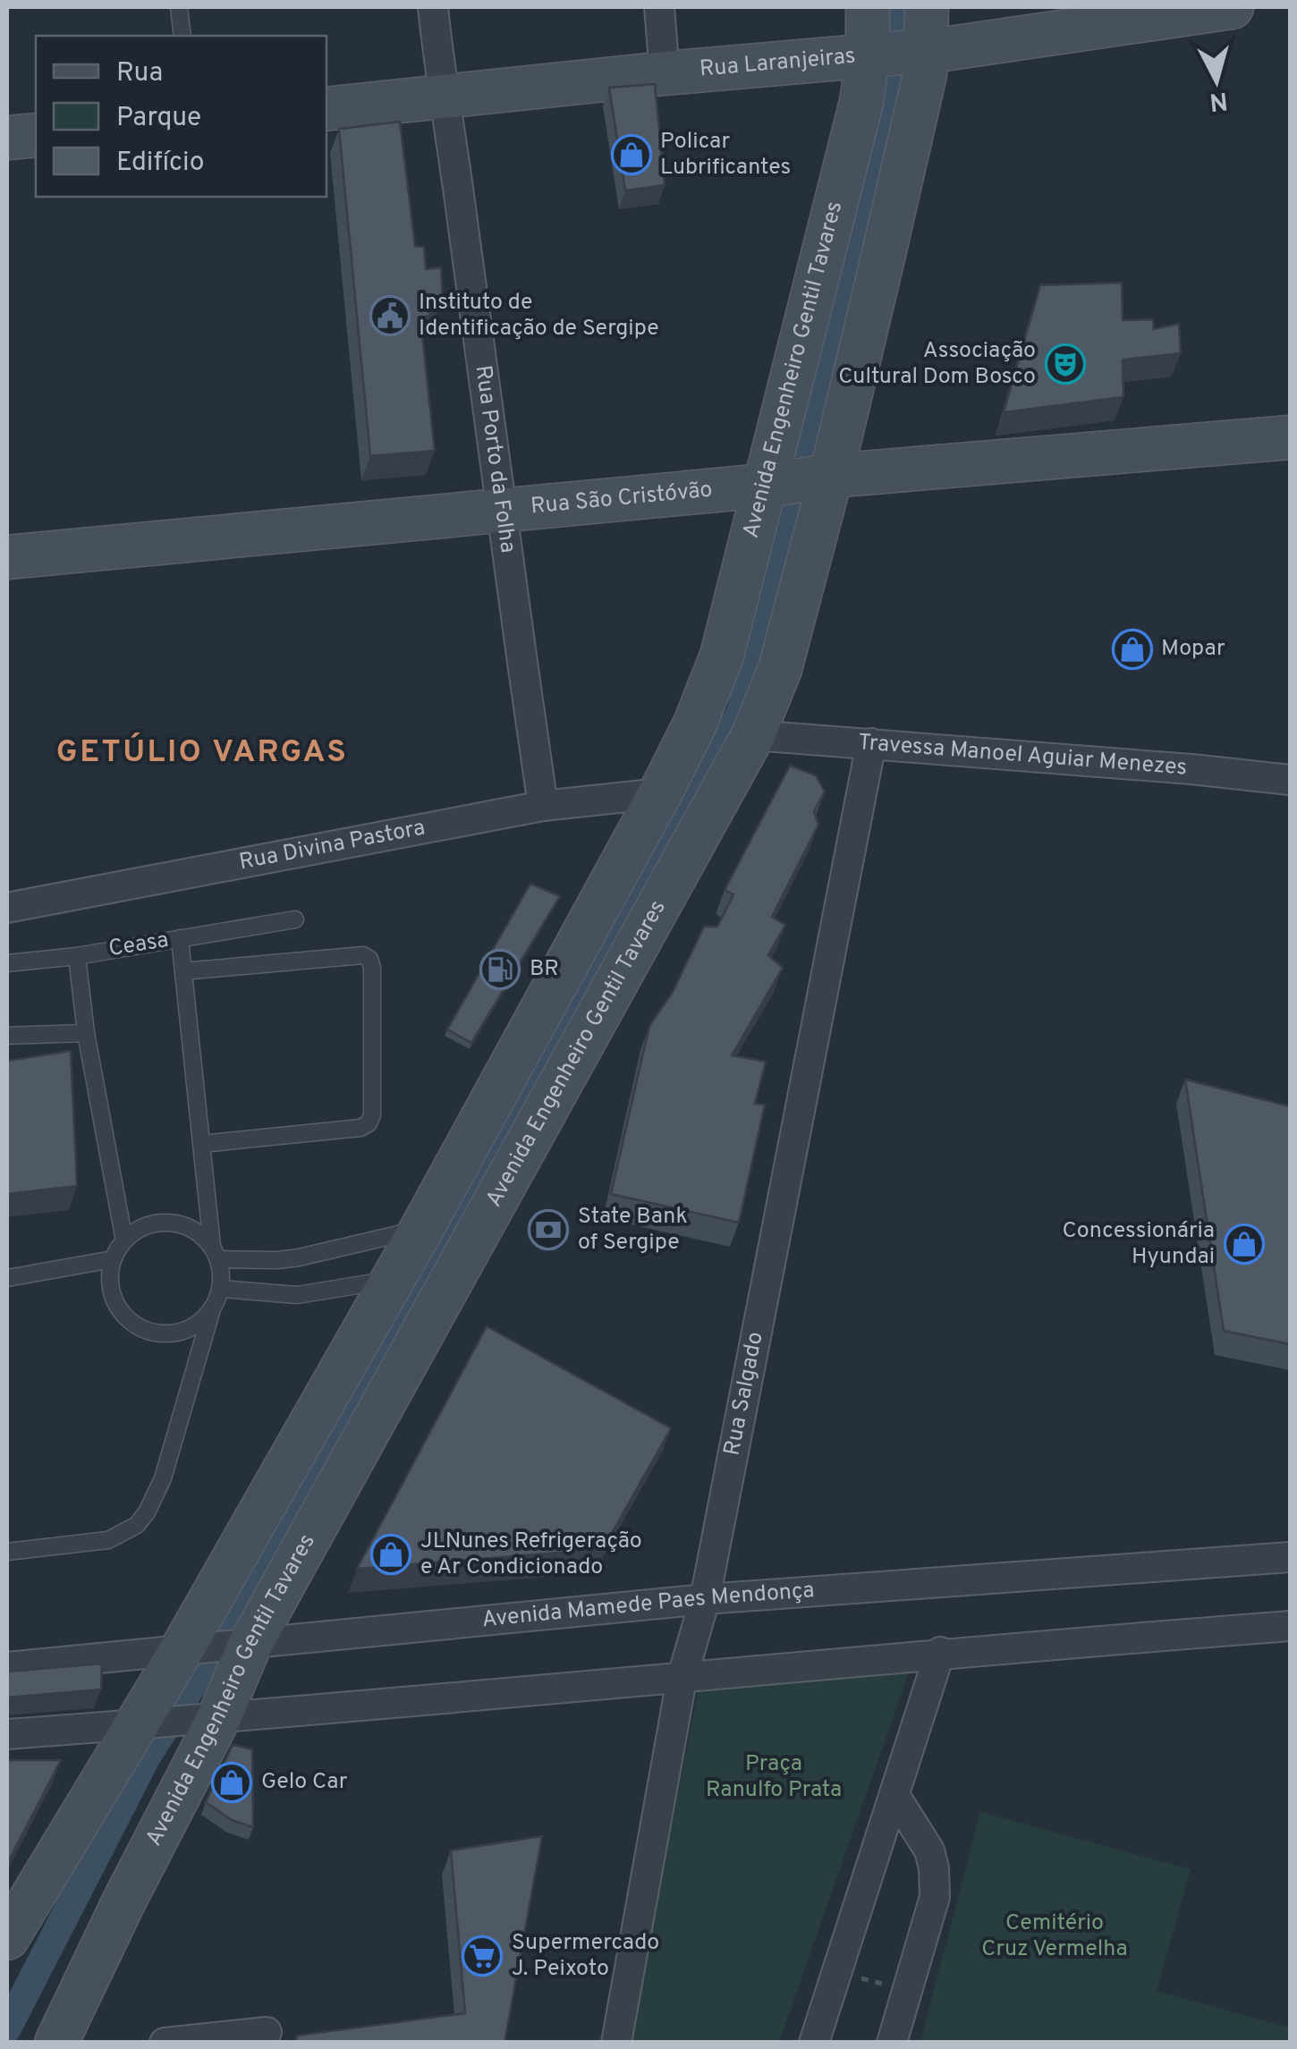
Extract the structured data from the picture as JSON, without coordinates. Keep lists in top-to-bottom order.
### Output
{
  "streets": {
    "main road": ["Rua Laranjeiras", "Avenida Engenheiro Gentil Tavares", "Rua São Cristóvão"],
    "street": [
      "Rua Porto da Folha",
      "Travessa Manoel Aguiar Menezes",
      "Rua Divina Pastora",
      "Rua Salgado",
      "Avenida Mamede Paes Mendonça"
    ],
    "lane": ["Ceasa"]
  },
  "crossings": [
    ["Rua Laranjeiras", "Avenida Engenheiro Gentil Tavares"],
    ["Rua Laranjeiras", "Rua Porto da Folha"],
    ["Avenida Engenheiro Gentil Tavares", "Rua São Cristóvão"],
    ["Avenida Engenheiro Gentil Tavares", "Travessa Manoel Aguiar Menezes"],
    ["Avenida Engenheiro Gentil Tavares", "Rua Divina Pastora"],
    ["Avenida Engenheiro Gentil Tavares", "Avenida Mamede Paes Mendonça"],
    ["Rua Porto da Folha", "Rua São Cristóvão"],
    ["Rua Porto da Folha", "Rua Divina Pastora"],
    ["Travessa Manoel Aguiar Menezes", "Rua Salgado"],
    ["Rua Salgado", "Avenida Mamede Paes Mendonça"]
  ],
  "districts": ["GETÚLIO VARGAS"],
  "parks": ["Praça Ranulfo Prata", "Cemitério Cruz Vermelha"],
  "places": {
    "shop": [
      "Policar Lubrificantes",
      "Mopar",
      "Concessionária Hyundai",
      "JLNunes Refrigeração e Ar Condicionado",
      "Gelo Car"
    ],
    "public building": ["Instituto de Identificação de Sergipe"],
    "theatre": ["Associação Cultural Dom Bosco"],
    "fuel station": ["BR"],
    "bank": ["State Bank of Sergipe"],
    "supermarket": ["Supermercado J. Peixoto"]
  },
  "legend": ["Rua", "Parque", "Edifício"],
  "north": "bottom"
}
